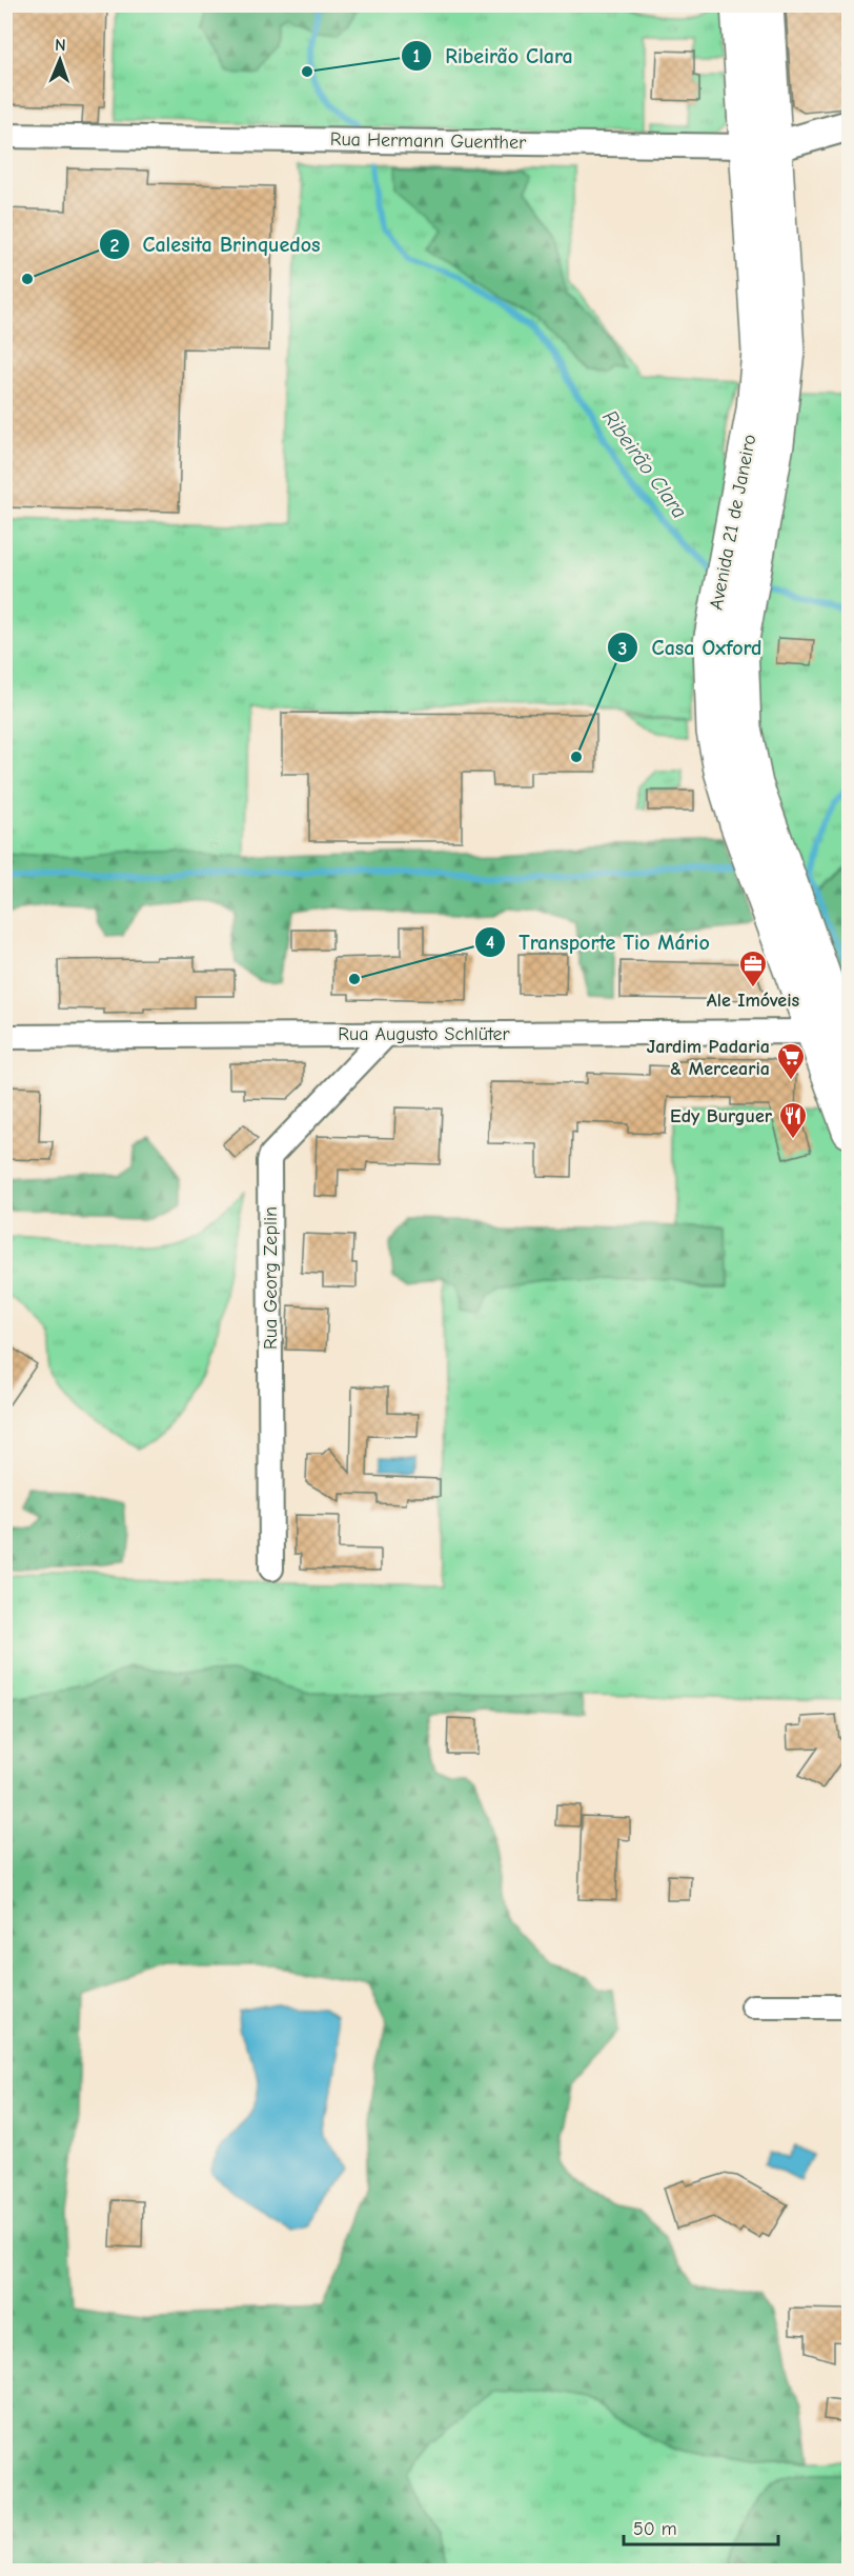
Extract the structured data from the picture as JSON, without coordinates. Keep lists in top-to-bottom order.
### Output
{
  "streets": {
    "main road": ["Avenida 21 de Janeiro"],
    "street": ["Rua Hermann Guenther", "Rua Augusto Schlüter", "Rua Georg Zeplin"]
  },
  "crossings": [
    ["Rua Hermann Guenther", "Avenida 21 de Janeiro"],
    ["Avenida 21 de Janeiro", "Rua Augusto Schlüter"],
    ["Rua Augusto Schlüter", "Rua Georg Zeplin"]
  ],
  "water": ["Ribeirão Clara"],
  "places": {
    "other": [
      "Ribeirão Clara",
      "Calesita Brinquedos",
      "Casa Oxford",
      "Transporte Tio Mário"
    ],
    "office": ["Ale Imóveis"],
    "supermarket": ["Jardim Padaria & Mercearia"],
    "restaurant": ["Edy Burguer"]
  },
  "scale_bar": "50 m",
  "north": "top"
}
